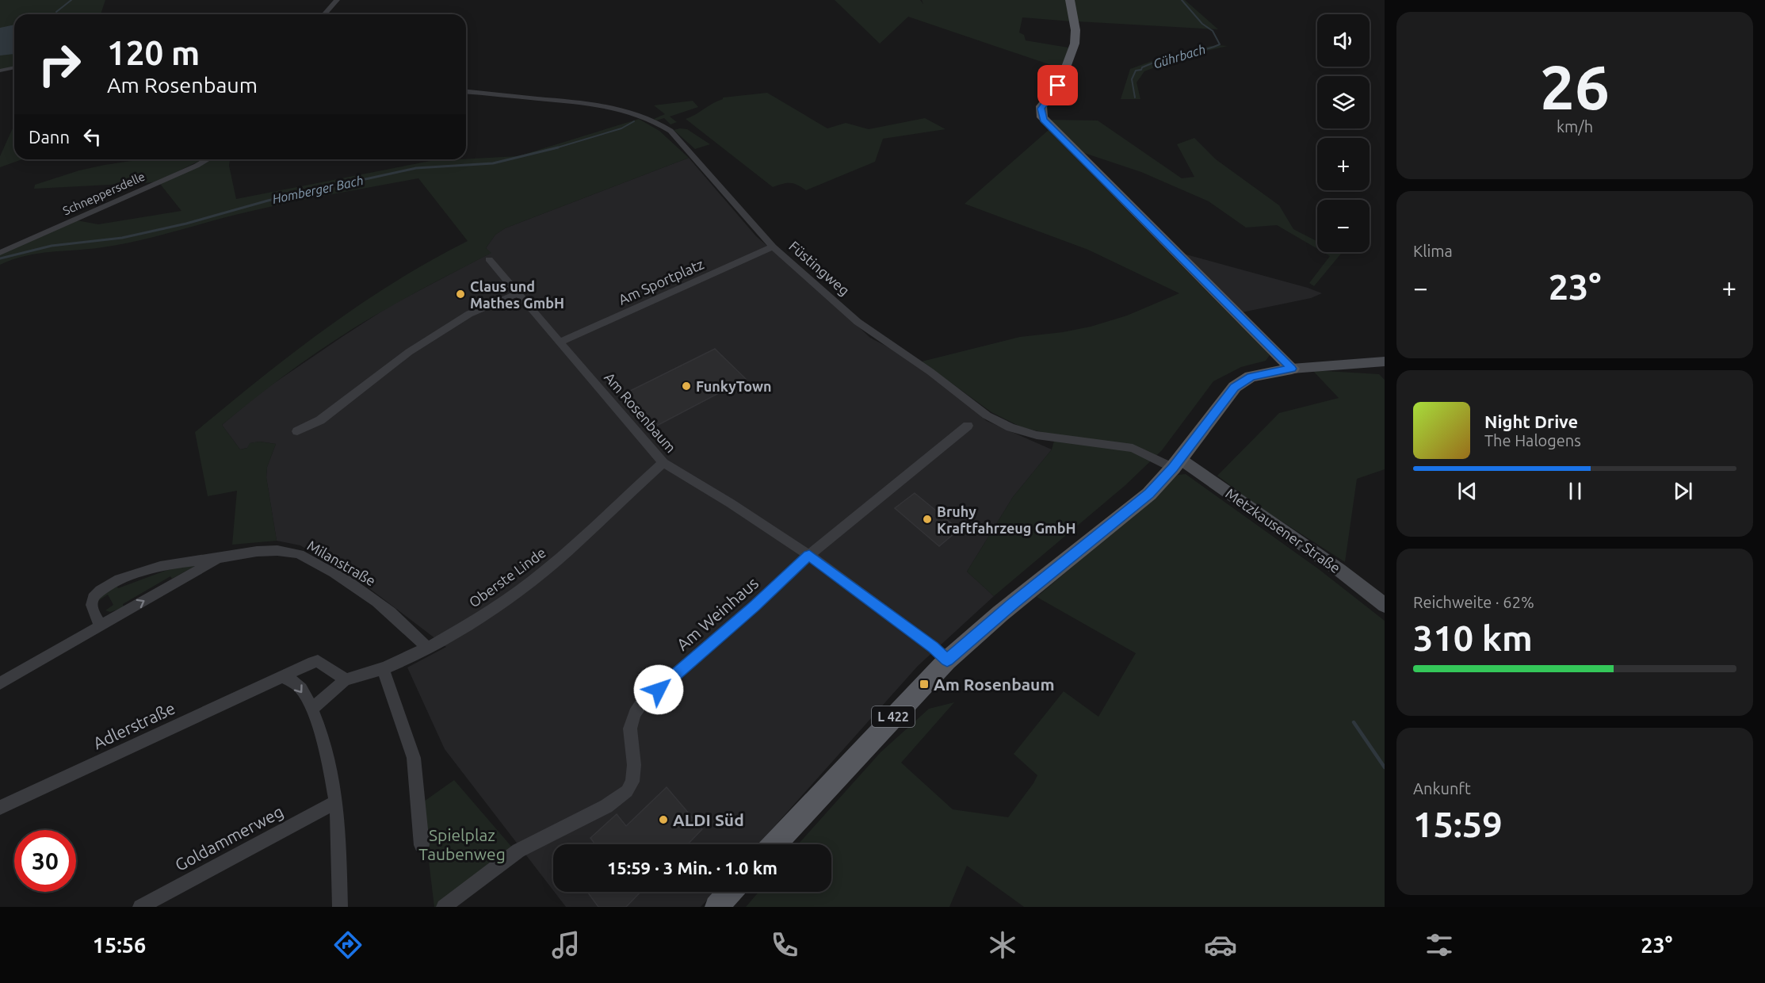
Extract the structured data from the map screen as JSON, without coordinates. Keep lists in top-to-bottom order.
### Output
{
  "streets": {
    "main road": ["Metzkausener Straße", "L 422"],
    "street": [
      "Schneppersdelle",
      "Füstingweg",
      "Am Sportplatz",
      "Am Rosenbaum",
      "Milanstraße",
      "Oberste Linde",
      "Am Weinhaus",
      "Adlerstraße",
      "Goldammerweg"
    ]
  },
  "crossings": [
    ["Füstingweg", "Am Sportplatz"],
    ["Füstingweg", "Metzkausener Straße"],
    ["Füstingweg", "L 422"],
    ["Am Sportplatz", "Am Rosenbaum"],
    ["Am Rosenbaum", "Oberste Linde"],
    ["Am Rosenbaum", "Am Weinhaus"],
    ["Am Rosenbaum", "L 422"],
    ["Metzkausener Straße", "L 422"],
    ["Milanstraße", "Oberste Linde"],
    ["Oberste Linde", "Adlerstraße"]
  ],
  "water": ["Gührbach", "Homberger Bach"],
  "parks": ["Spielplaz Taubenweg"],
  "places": {
    "other": [
      "Claus und Mathes GmbH",
      "FunkyTown",
      "Bruhy Kraftfahrzeug GmbH",
      "ALDI Süd"
    ],
    "transit": ["Am Rosenbaum"]
  },
  "page": {
    "tile": [
      ["26", "km/h"],
      "Klima",
      ["Reichweite · 62%", "310 km"],
      ["Ankunft", "15:59"]
    ],
    "map_buttons": ["+", "−"],
    "turn": ["120 m", "Am Rosenbaum"],
    "then": "Dann",
    "heat": ["−", "23°", "+"],
    "song": ["Night Drive", "The Halogens"],
    "limit": "30",
    "trip": "15:59 · 3 Min. · 1.0 km",
    "tabs": ["15:56", "23°"]
  }
}
